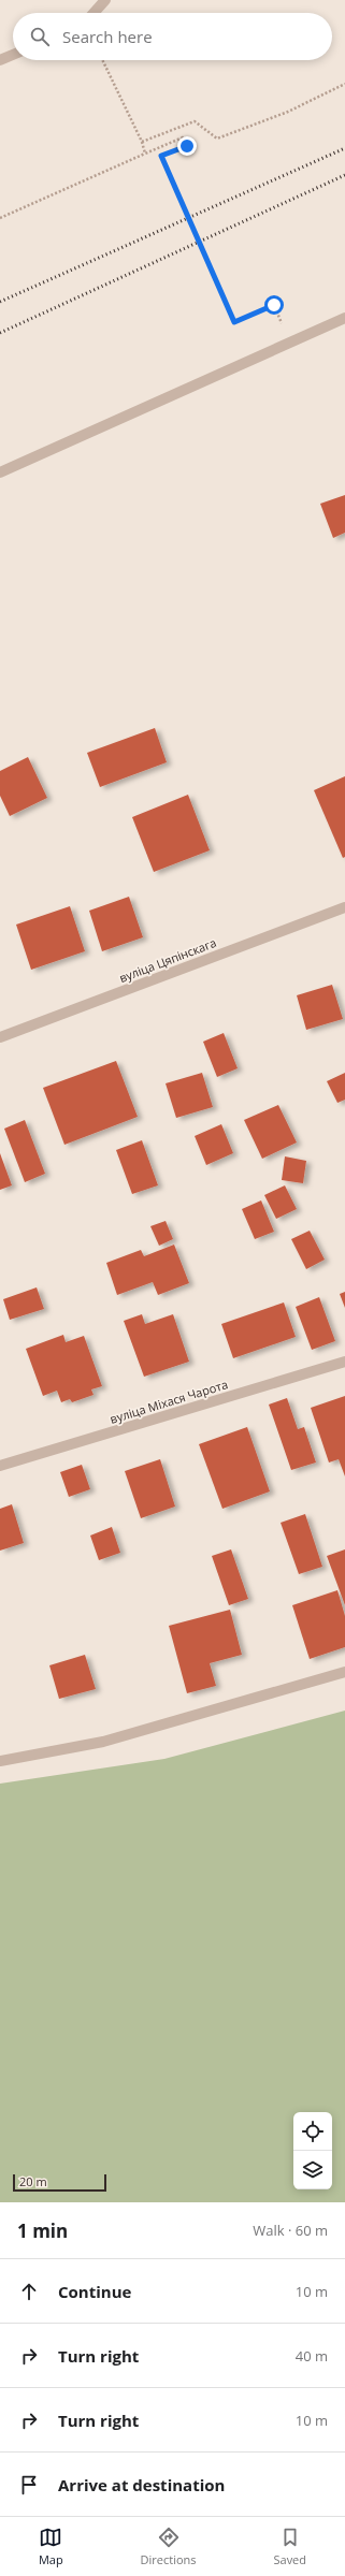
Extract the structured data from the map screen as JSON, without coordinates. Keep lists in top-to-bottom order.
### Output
{
  "streets": {
    "street": ["вуліца Цяпінскага", "вуліца Міхася Чарота"]
  },
  "scale_bar": "20 m",
  "page": {
    "search": "Search here",
    "scale": "20 m",
    "heading": ["1 min", "Walk · 60 m"],
    "list": [
      ["Continue", "10 m"],
      ["Turn right", "40 m"],
      ["Turn right", "10 m"],
      "Arrive at destination"
    ],
    "nav": ["Map", "Directions", "Saved"]
  }
}
